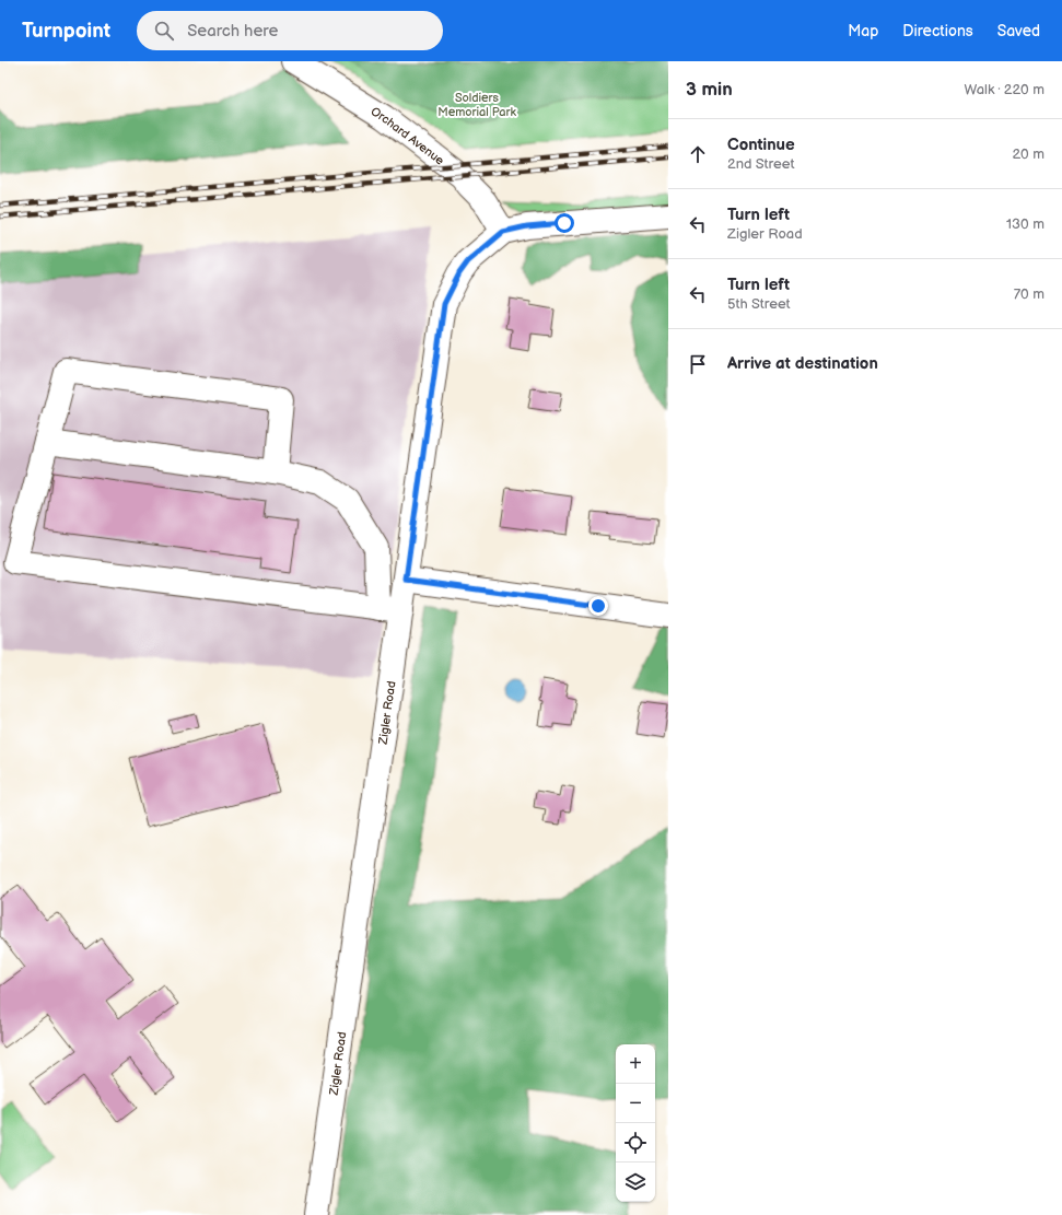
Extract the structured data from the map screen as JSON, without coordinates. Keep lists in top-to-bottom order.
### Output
{
  "streets": {
    "street": ["Orchard Avenue", "Zigler Road"]
  },
  "crossings": [
    ["Orchard Avenue", "Zigler Road"]
  ],
  "parks": ["Soldiers Memorial Park"],
  "page": {
    "header": "Turnpoint",
    "search": "Search here",
    "nav": ["Map", "Directions", "Saved"],
    "heading": ["3 min", "Walk · 220 m"],
    "list": [
      ["Continue", "2nd Street", "20 m"],
      ["Turn left", "Zigler Road", "130 m"],
      ["Turn left", "5th Street", "70 m"],
      "Arrive at destination"
    ],
    "map_buttons": ["+", "−"]
  }
}
